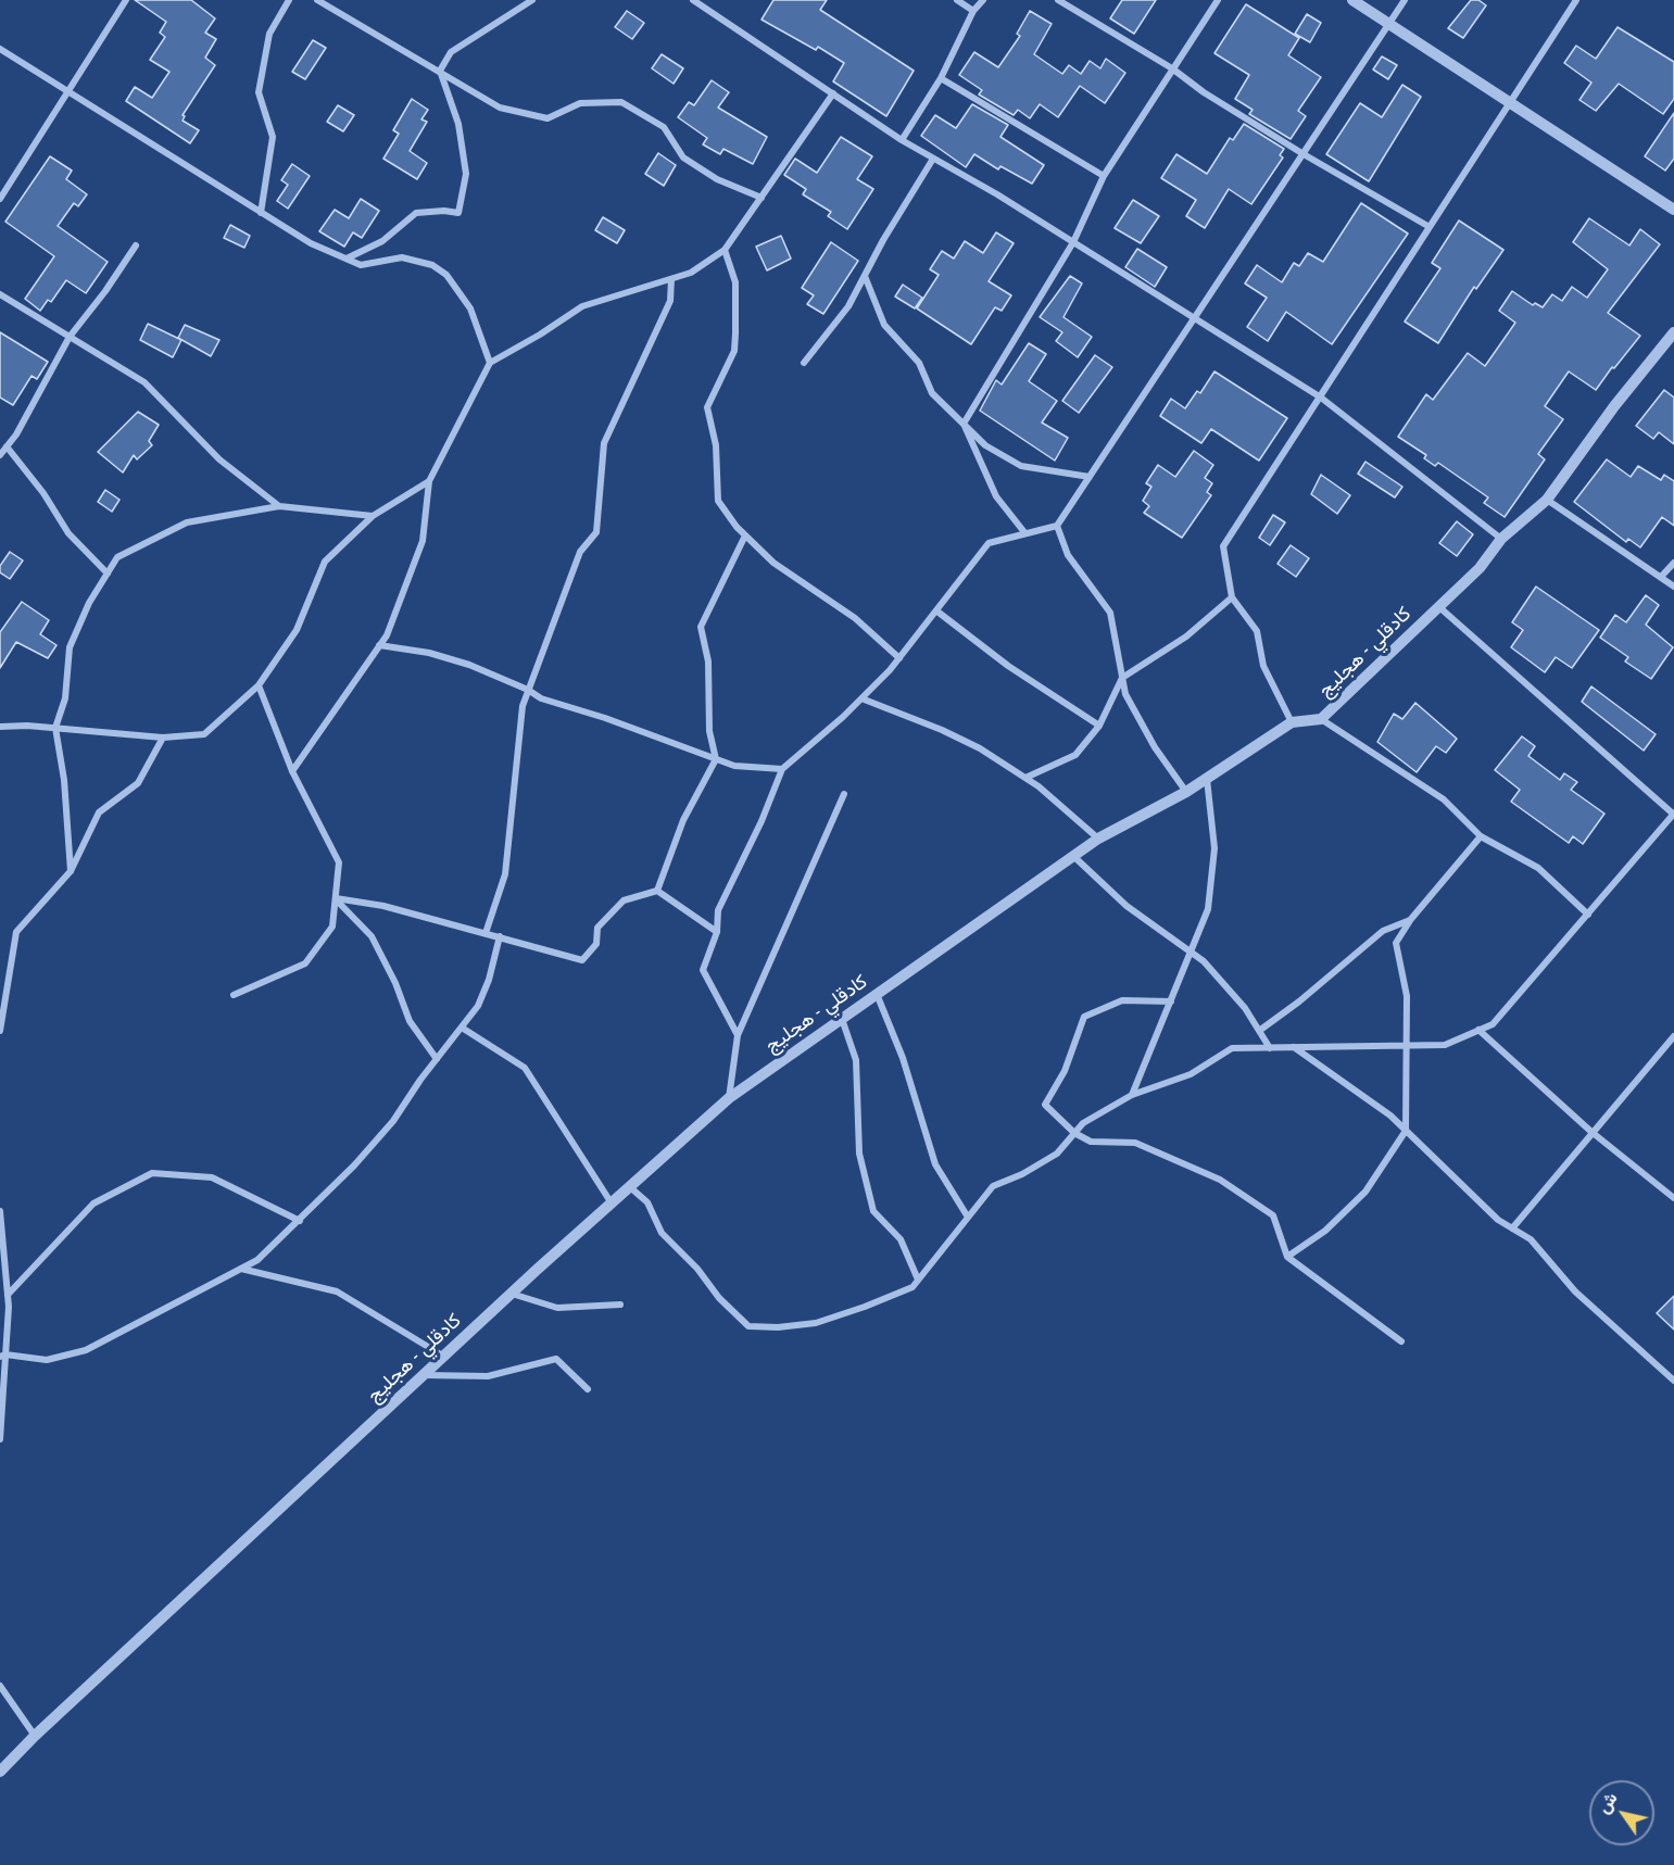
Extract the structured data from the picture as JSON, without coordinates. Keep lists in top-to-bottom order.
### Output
{
  "streets": {
    "street": ["كادقلي - هجليج"]
  },
  "north": "top left"
}
